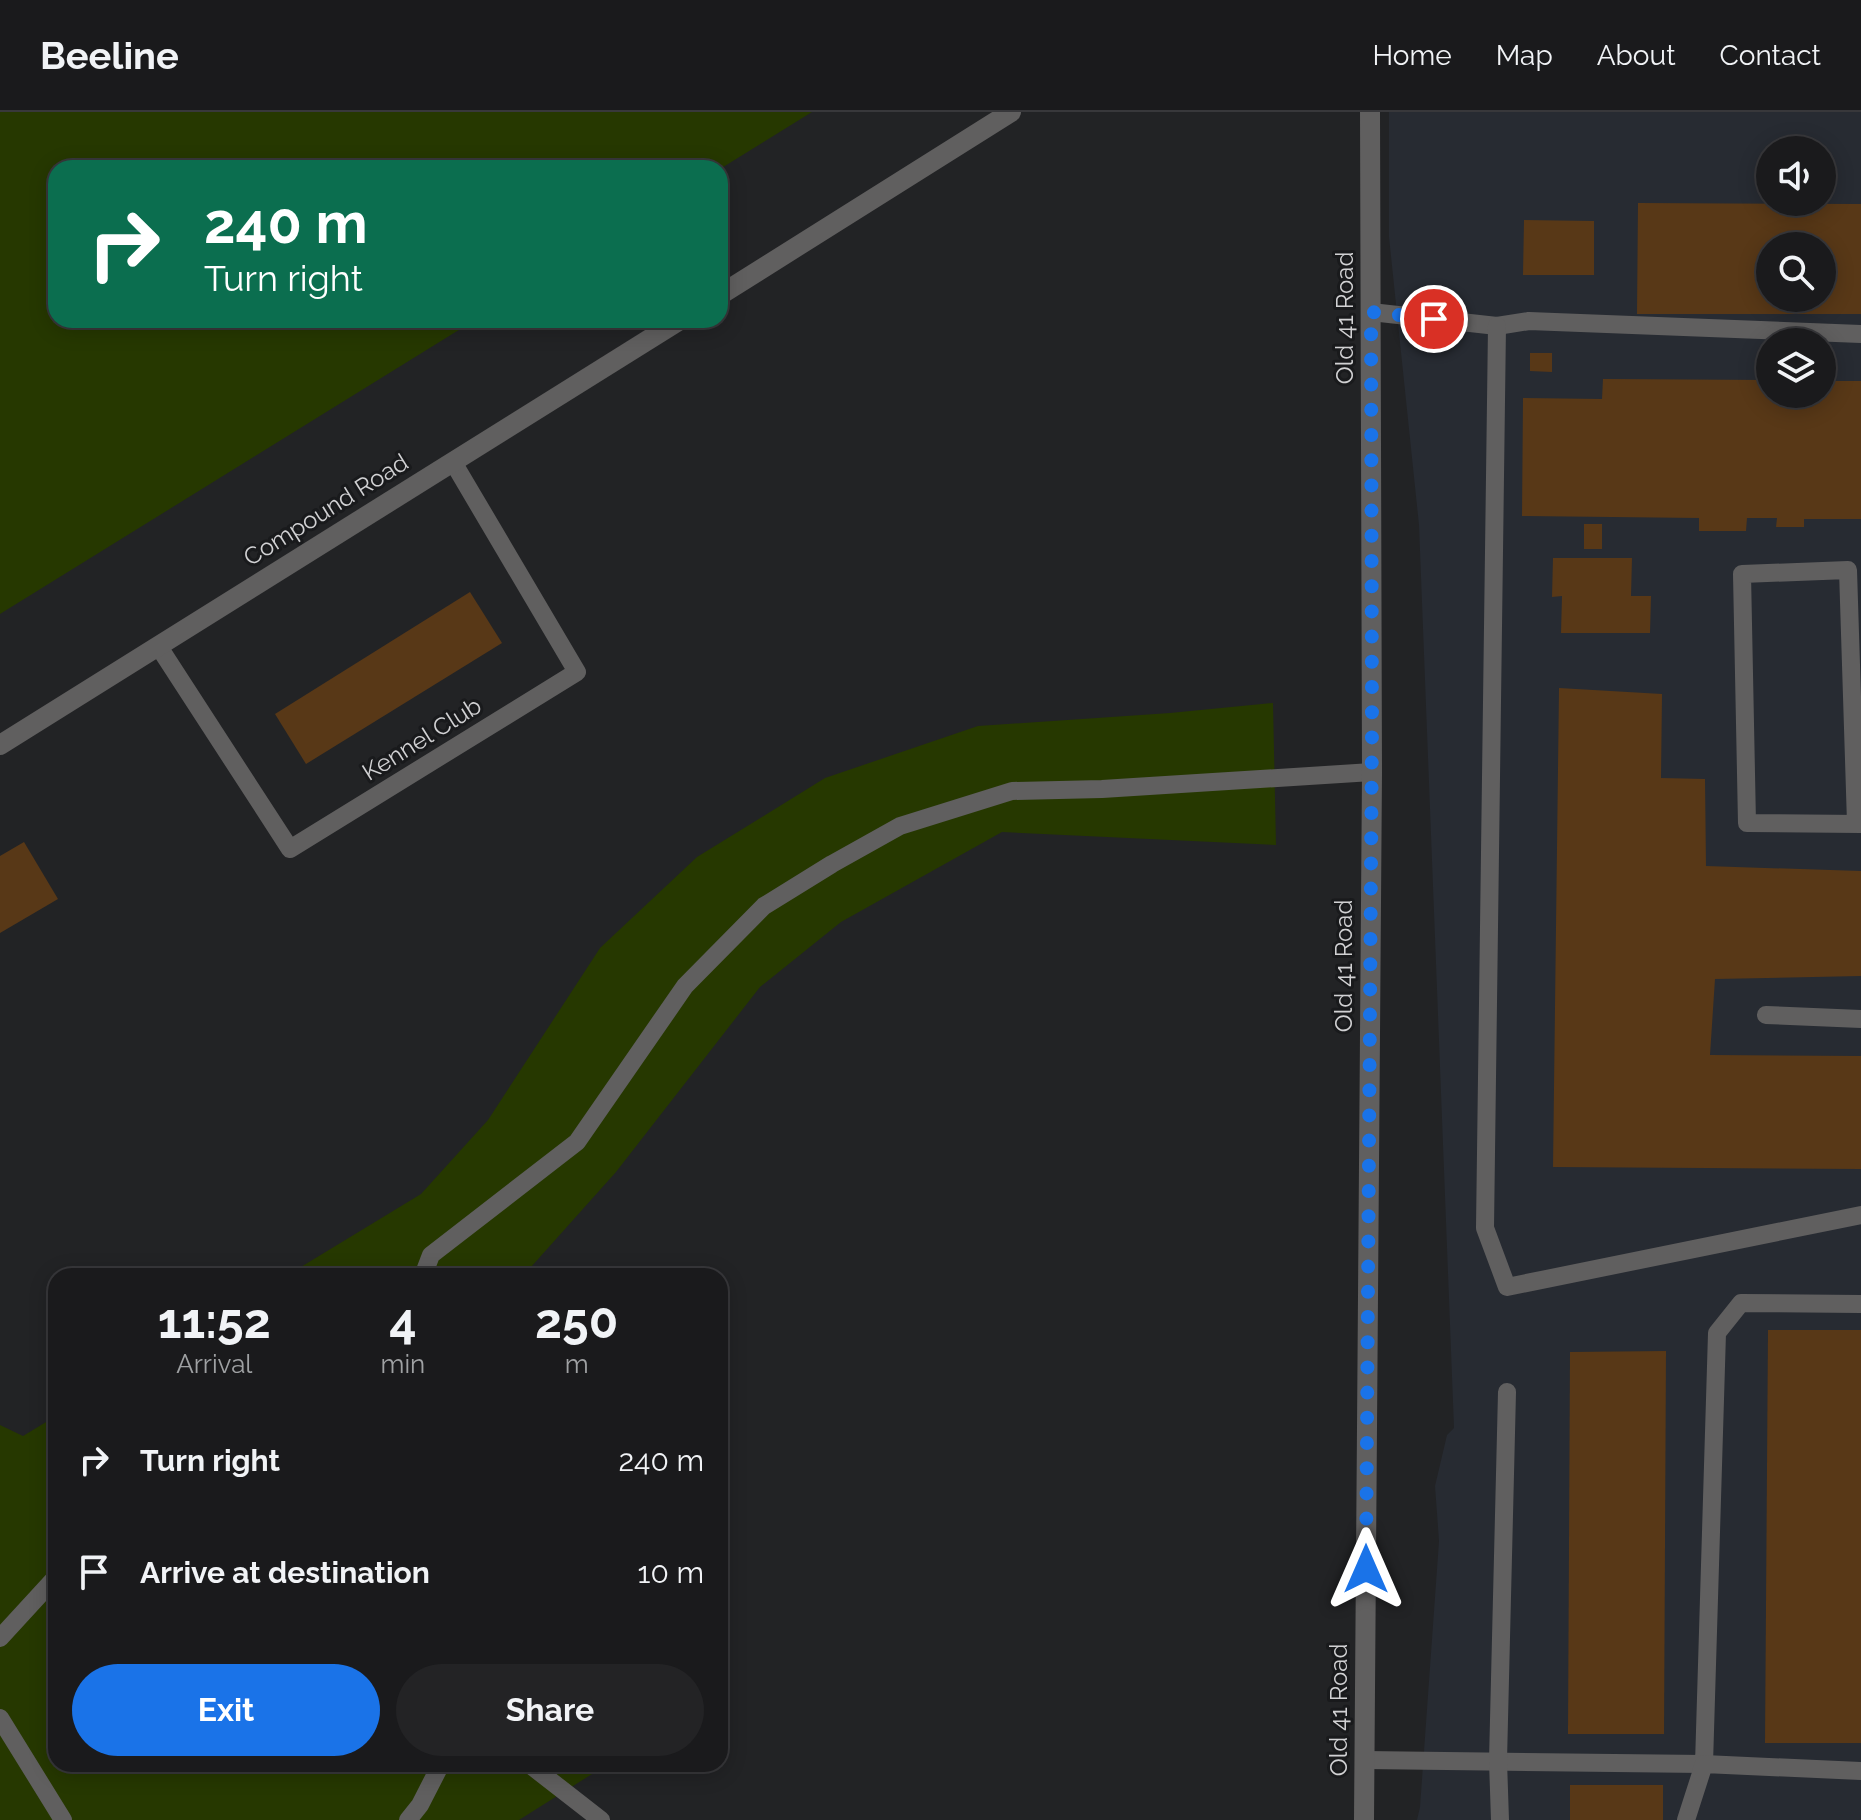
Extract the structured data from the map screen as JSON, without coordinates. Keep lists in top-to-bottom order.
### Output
{
  "streets": {
    "street": ["Old 41 Road", "Compound Road"],
    "lane": ["Kennel Club"]
  },
  "crossings": [
    ["Compound Road", "Kennel Club"]
  ],
  "page": {
    "header": "Beeline",
    "nav": [
      "Home",
      "Map",
      "About",
      "Contact"
    ],
    "turn": ["240 m", "Turn right"],
    "eta": [
      "11:52",
      "Arrival",
      "4",
      "min",
      "250",
      "m"
    ],
    "list": [
      {
        "name": "Turn right",
        "value": "240 m"
      },
      {
        "name": "Arrive at destination",
        "value": "10 m"
      }
    ],
    "buttons": ["Exit", "Share"]
  }
}
